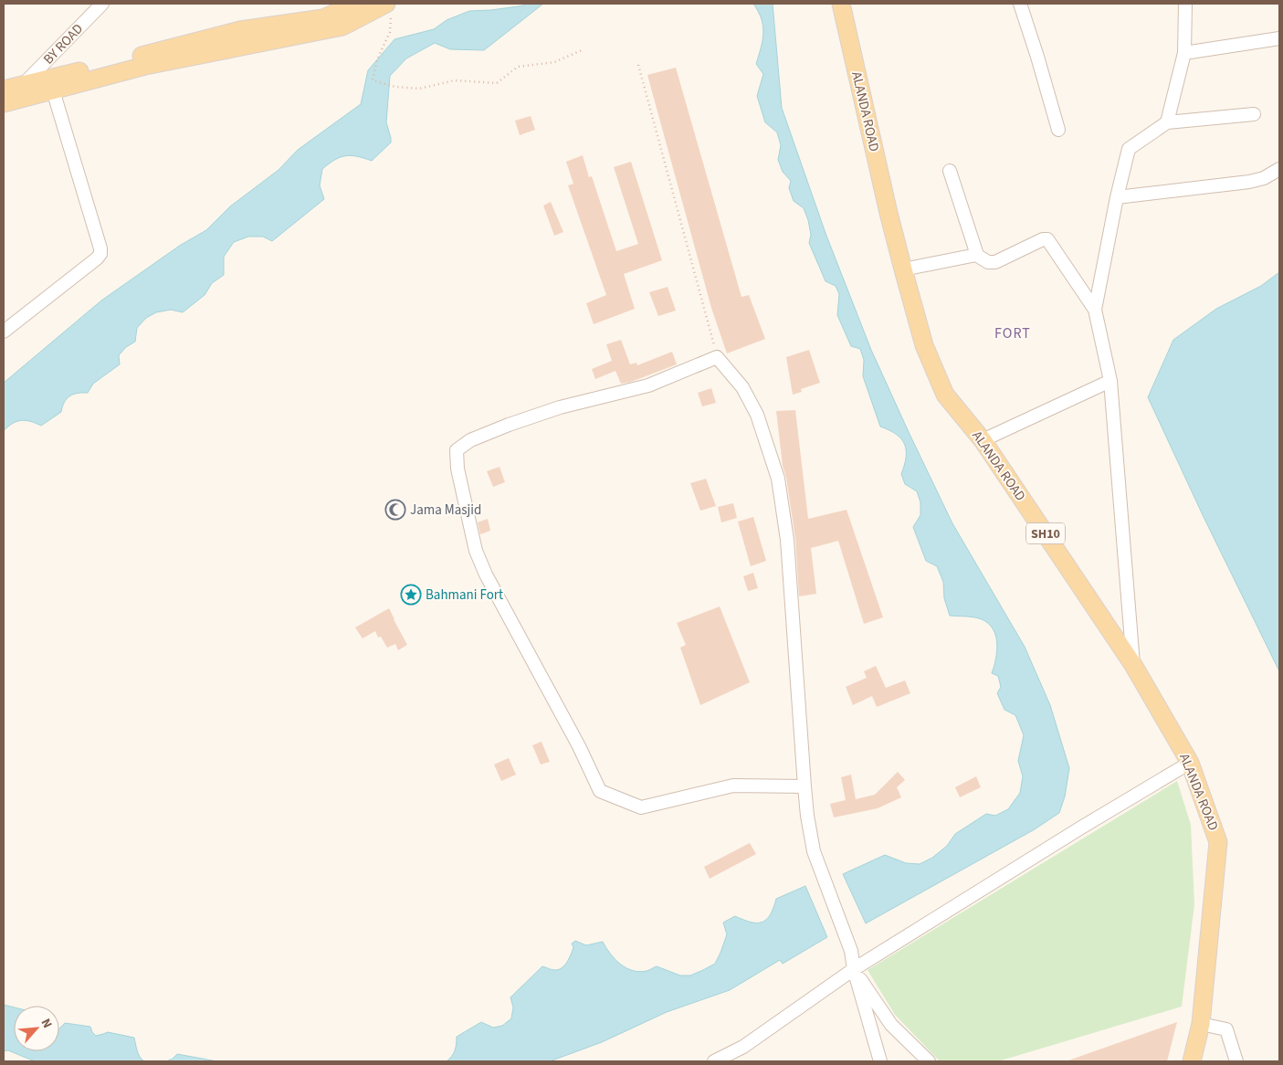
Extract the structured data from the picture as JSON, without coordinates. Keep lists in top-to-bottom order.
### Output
{
  "streets": {
    "main road": ["ALANDA ROAD", "SH10"],
    "street": ["BY ROAD"]
  },
  "districts": ["FORT"],
  "places": {
    "mosque": ["Jama Masjid"],
    "place": ["Bahmani Fort"]
  },
  "north": "top right"
}
